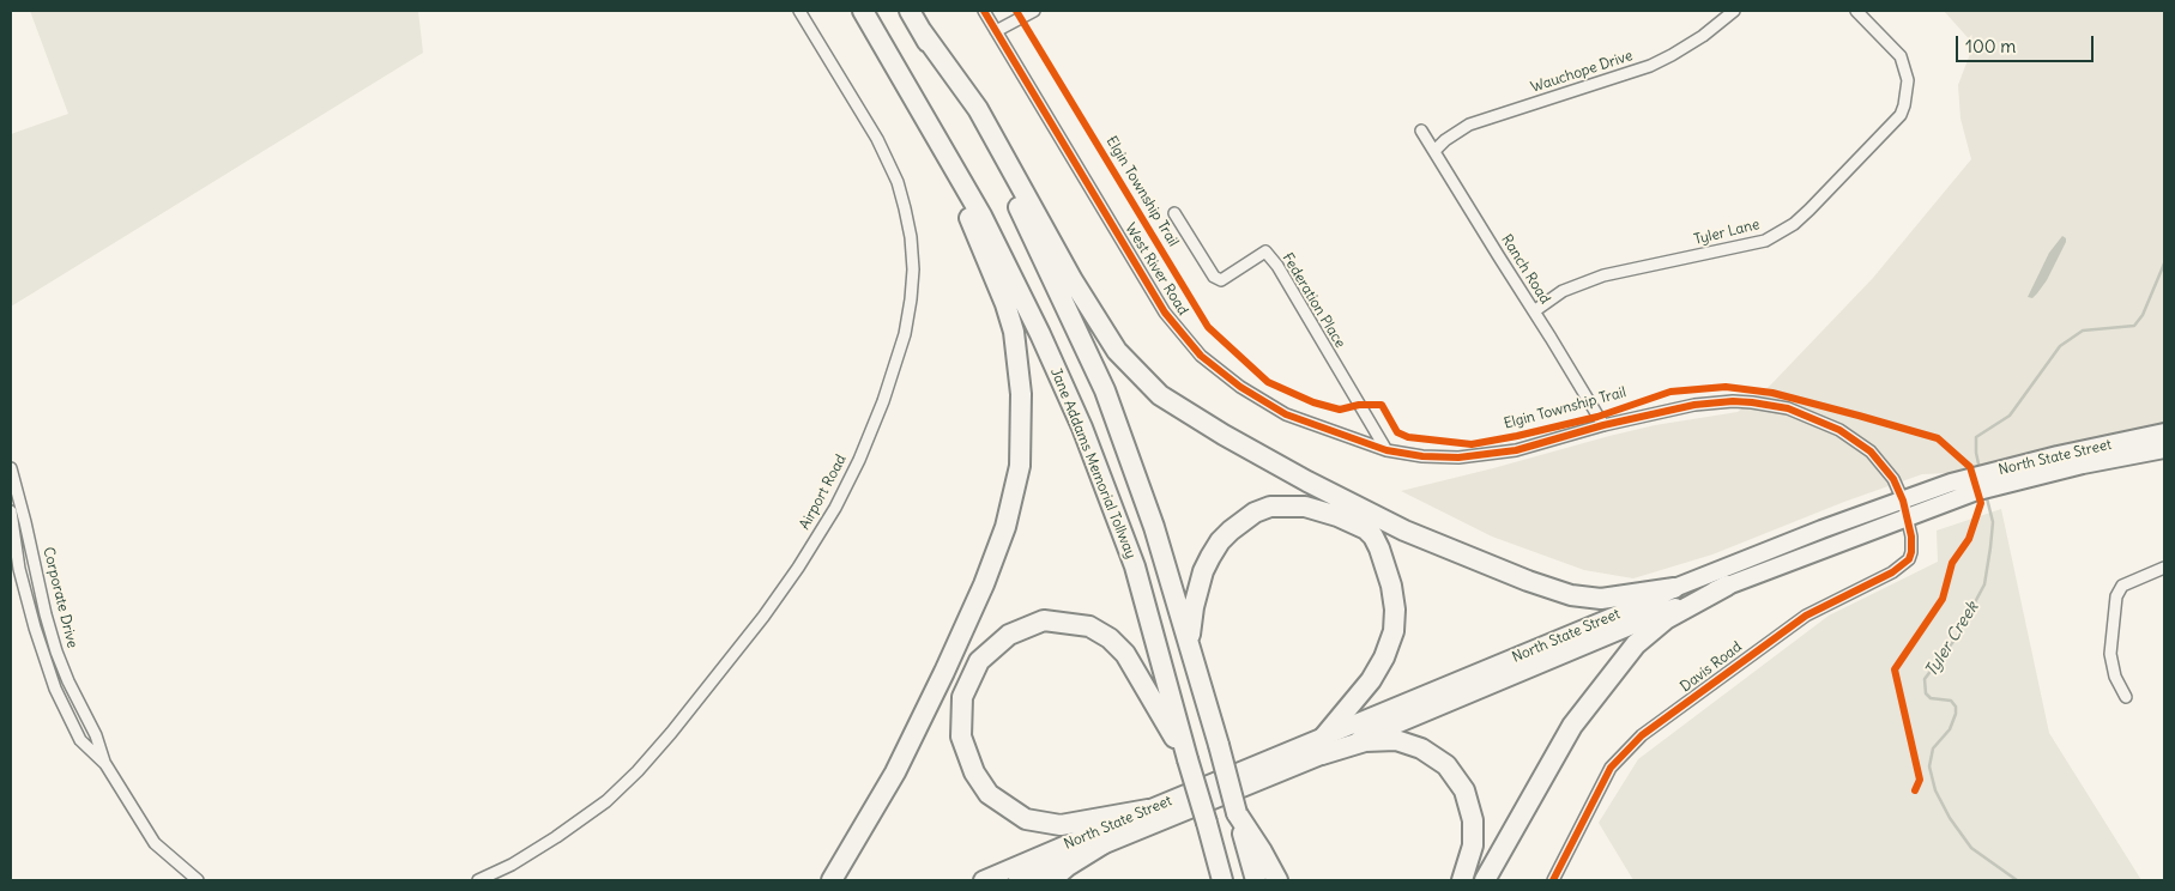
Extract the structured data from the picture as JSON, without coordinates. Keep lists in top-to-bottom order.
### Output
{
  "streets": {
    "highway": ["Jane Addams Memorial Tollway"],
    "main road": ["North State Street"],
    "street": [
      "Wauchope Drive",
      "Tyler Lane",
      "West River Road",
      "Ranch Road",
      "Federation Place",
      "Airport Road",
      "Corporate Drive",
      "Davis Road"
    ],
    "cycle path": ["Elgin Township Trail"]
  },
  "crossings": [
    ["Wauchope Drive", "Ranch Road"],
    ["Tyler Lane", "Ranch Road"],
    ["West River Road", "Ranch Road"],
    ["West River Road", "Federation Place"],
    ["West River Road", "North State Street"],
    ["West River Road", "Davis Road"],
    ["North State Street", "Davis Road"]
  ],
  "water": ["Tyler Creek"],
  "scale_bar": "100 m"
}
